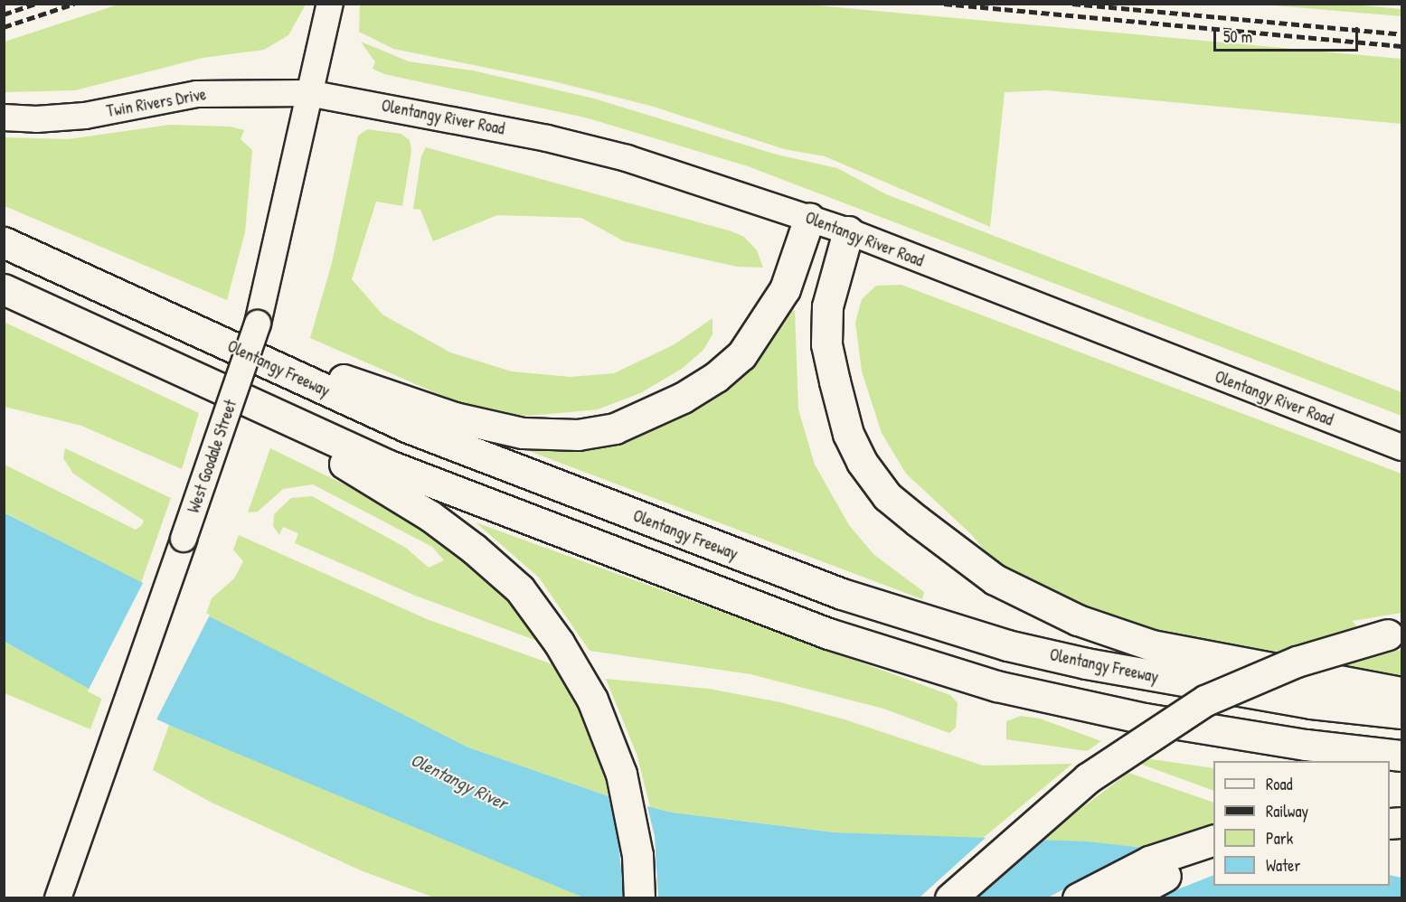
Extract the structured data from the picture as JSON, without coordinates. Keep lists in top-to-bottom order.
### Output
{
  "streets": {
    "highway": ["Olentangy Freeway"],
    "main road": ["Twin Rivers Drive", "Olentangy River Road", "West Goodale Street"]
  },
  "crossings": [
    ["Twin Rivers Drive", "Olentangy River Road"],
    ["Twin Rivers Drive", "West Goodale Street"],
    ["Olentangy River Road", "West Goodale Street"]
  ],
  "water": ["Olentangy River"],
  "legend": [
    "Road",
    "Railway",
    "Park",
    "Water"
  ],
  "scale_bar": "50 m"
}
